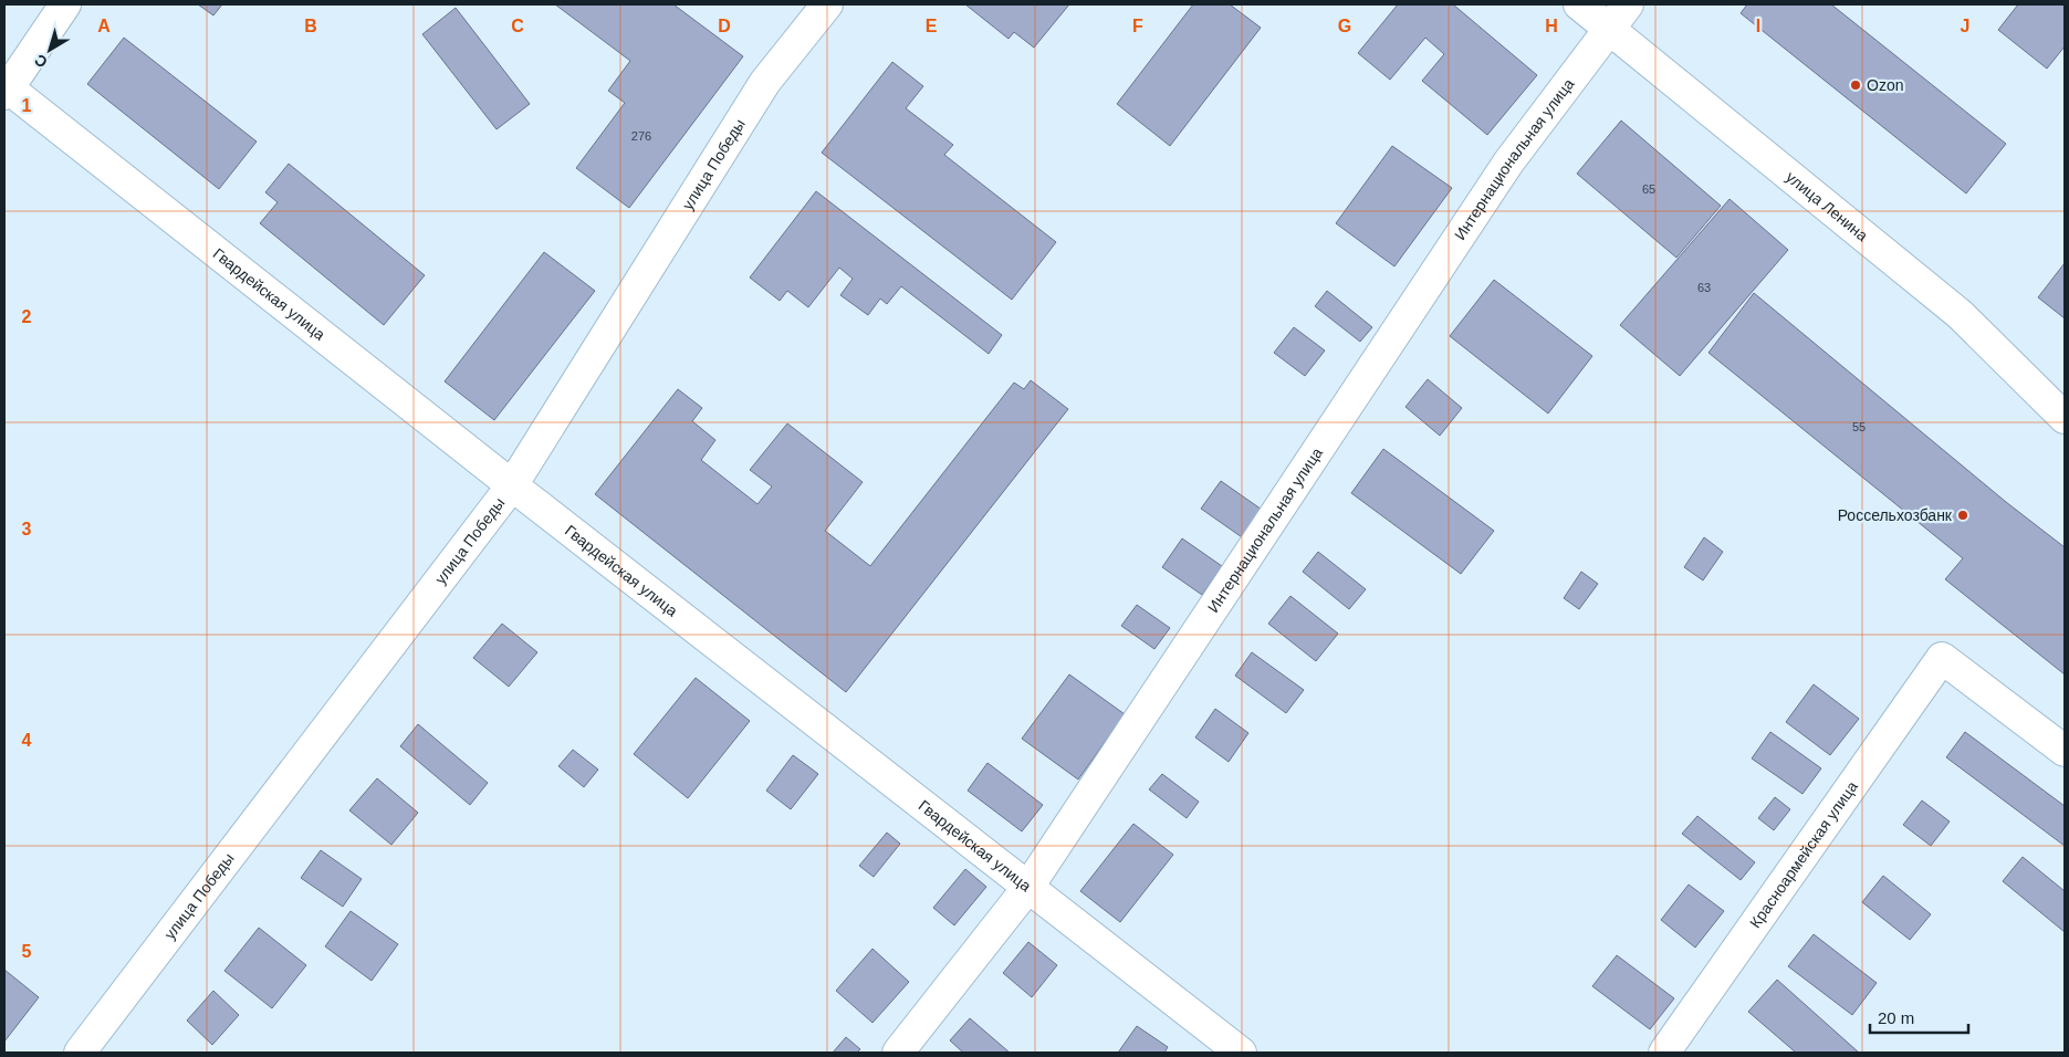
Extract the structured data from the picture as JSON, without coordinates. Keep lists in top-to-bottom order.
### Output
{
  "streets": {
    "street": [
      "Интернациональная улица",
      "улица Победы",
      "улица Ленина",
      "Гвардейская улица",
      "Красноармейская улица"
    ]
  },
  "crossings": [
    ["Интернациональная улица", "улица Ленина"],
    ["Интернациональная улица", "Гвардейская улица"],
    ["улица Победы", "Гвардейская улица"]
  ],
  "places": ["Ozon", "Россельхозбанк"],
  "house_numbers": [
    "276",
    "65",
    "63",
    "55"
  ],
  "scale_bar": "20 m",
  "north": "bottom left",
  "grid": {
    "columns": [
      "A",
      "B",
      "C",
      "D",
      "E",
      "F",
      "G",
      "H",
      "I",
      "J"
    ],
    "rows": [
      "1",
      "2",
      "3",
      "4",
      "5"
    ]
  }
}
